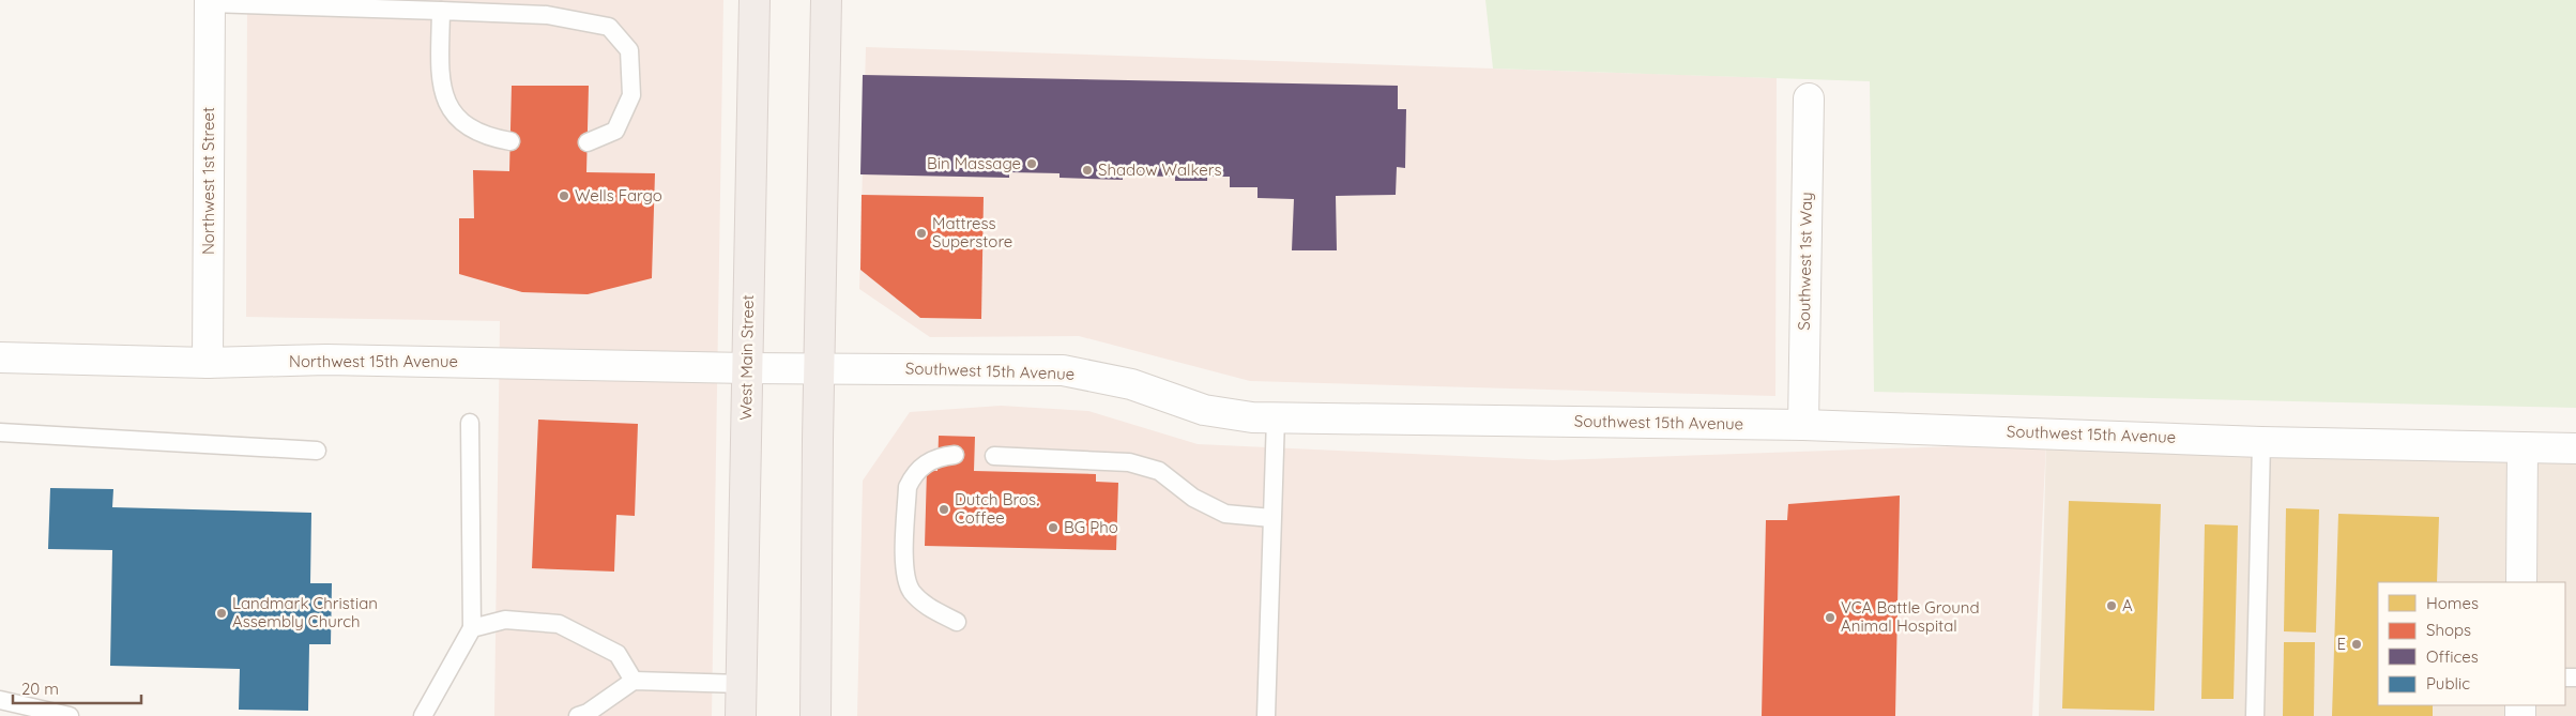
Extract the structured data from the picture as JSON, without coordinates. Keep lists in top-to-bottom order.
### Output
{
  "streets": {
    "highway": ["West Main Street"],
    "street": [
      "Northwest 1st Street",
      "Southwest 1st Way",
      "Northwest 15th Avenue",
      "Southwest 15th Avenue"
    ]
  },
  "crossings": [
    ["Northwest 1st Street", "Northwest 15th Avenue"],
    ["Southwest 1st Way", "Southwest 15th Avenue"],
    ["West Main Street", "Northwest 15th Avenue"],
    ["West Main Street", "Southwest 15th Avenue"],
    ["Northwest 15th Avenue", "Southwest 15th Avenue"]
  ],
  "places": [
    "Bin Massage",
    "Shadow Walkers",
    "Wells Fargo",
    "Mattress Superstore",
    "Dutch Bros. Coffee",
    "BG Pho",
    "A",
    "Landmark Christian Assembly Church",
    "VCA Battle Ground Animal Hospital",
    "E"
  ],
  "legend": [
    "Homes",
    "Shops",
    "Offices",
    "Public"
  ],
  "scale_bar": "20 m"
}
